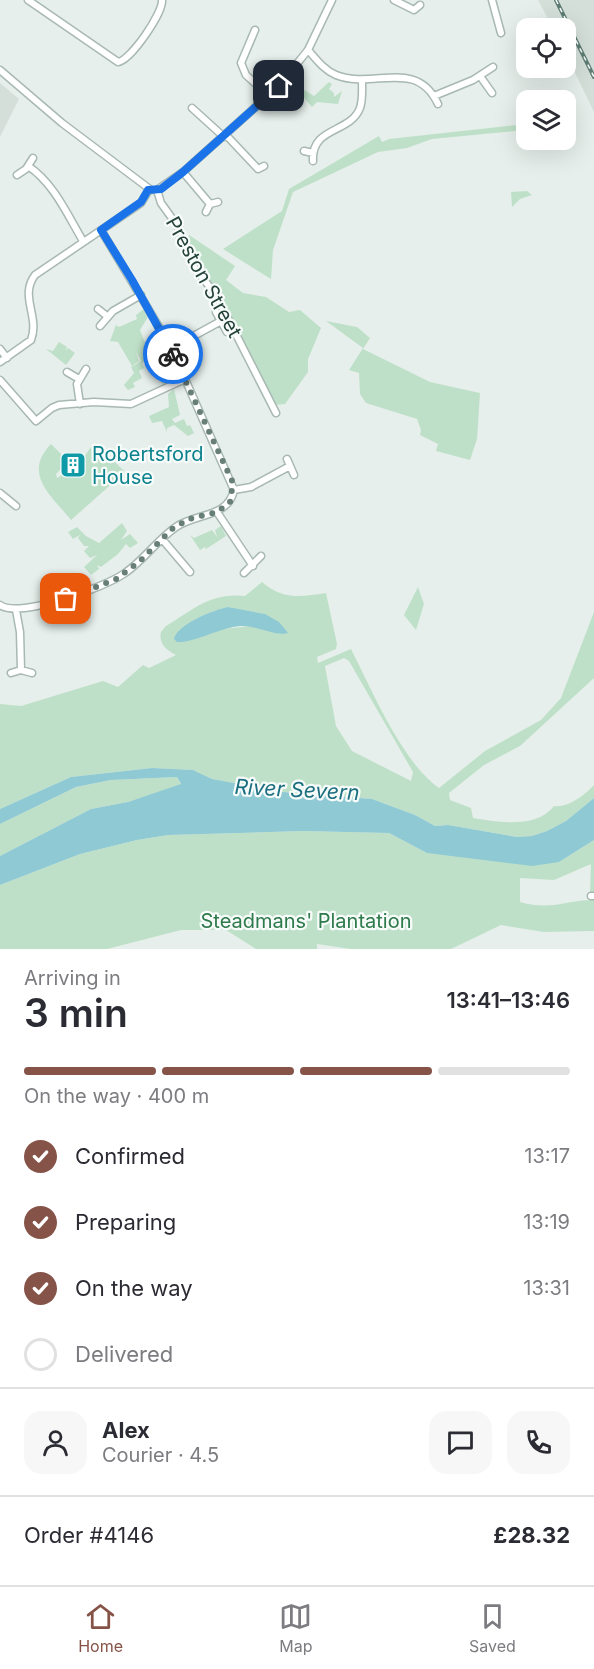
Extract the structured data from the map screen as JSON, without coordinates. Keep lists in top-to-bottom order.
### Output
{
  "streets": {
    "street": ["Preston Street"]
  },
  "water": ["River Severn"],
  "parks": ["Steadmans' Plantation"],
  "places": {
    "building": ["Robertsford House"]
  },
  "page": {
    "heading": ["3 min", "Arriving in", "13:41–13:46"],
    "panel": [
      "Alex",
      "Courier · 4.5",
      "Order #4146",
      "£28.32"
    ],
    "bar": "On the way · 400 m",
    "list": [
      ["Confirmed", "13:17"],
      ["Preparing", "13:19"],
      ["On the way", "13:31"],
      "Delivered"
    ],
    "tabs": ["Home", "Map", "Saved"]
  }
}
